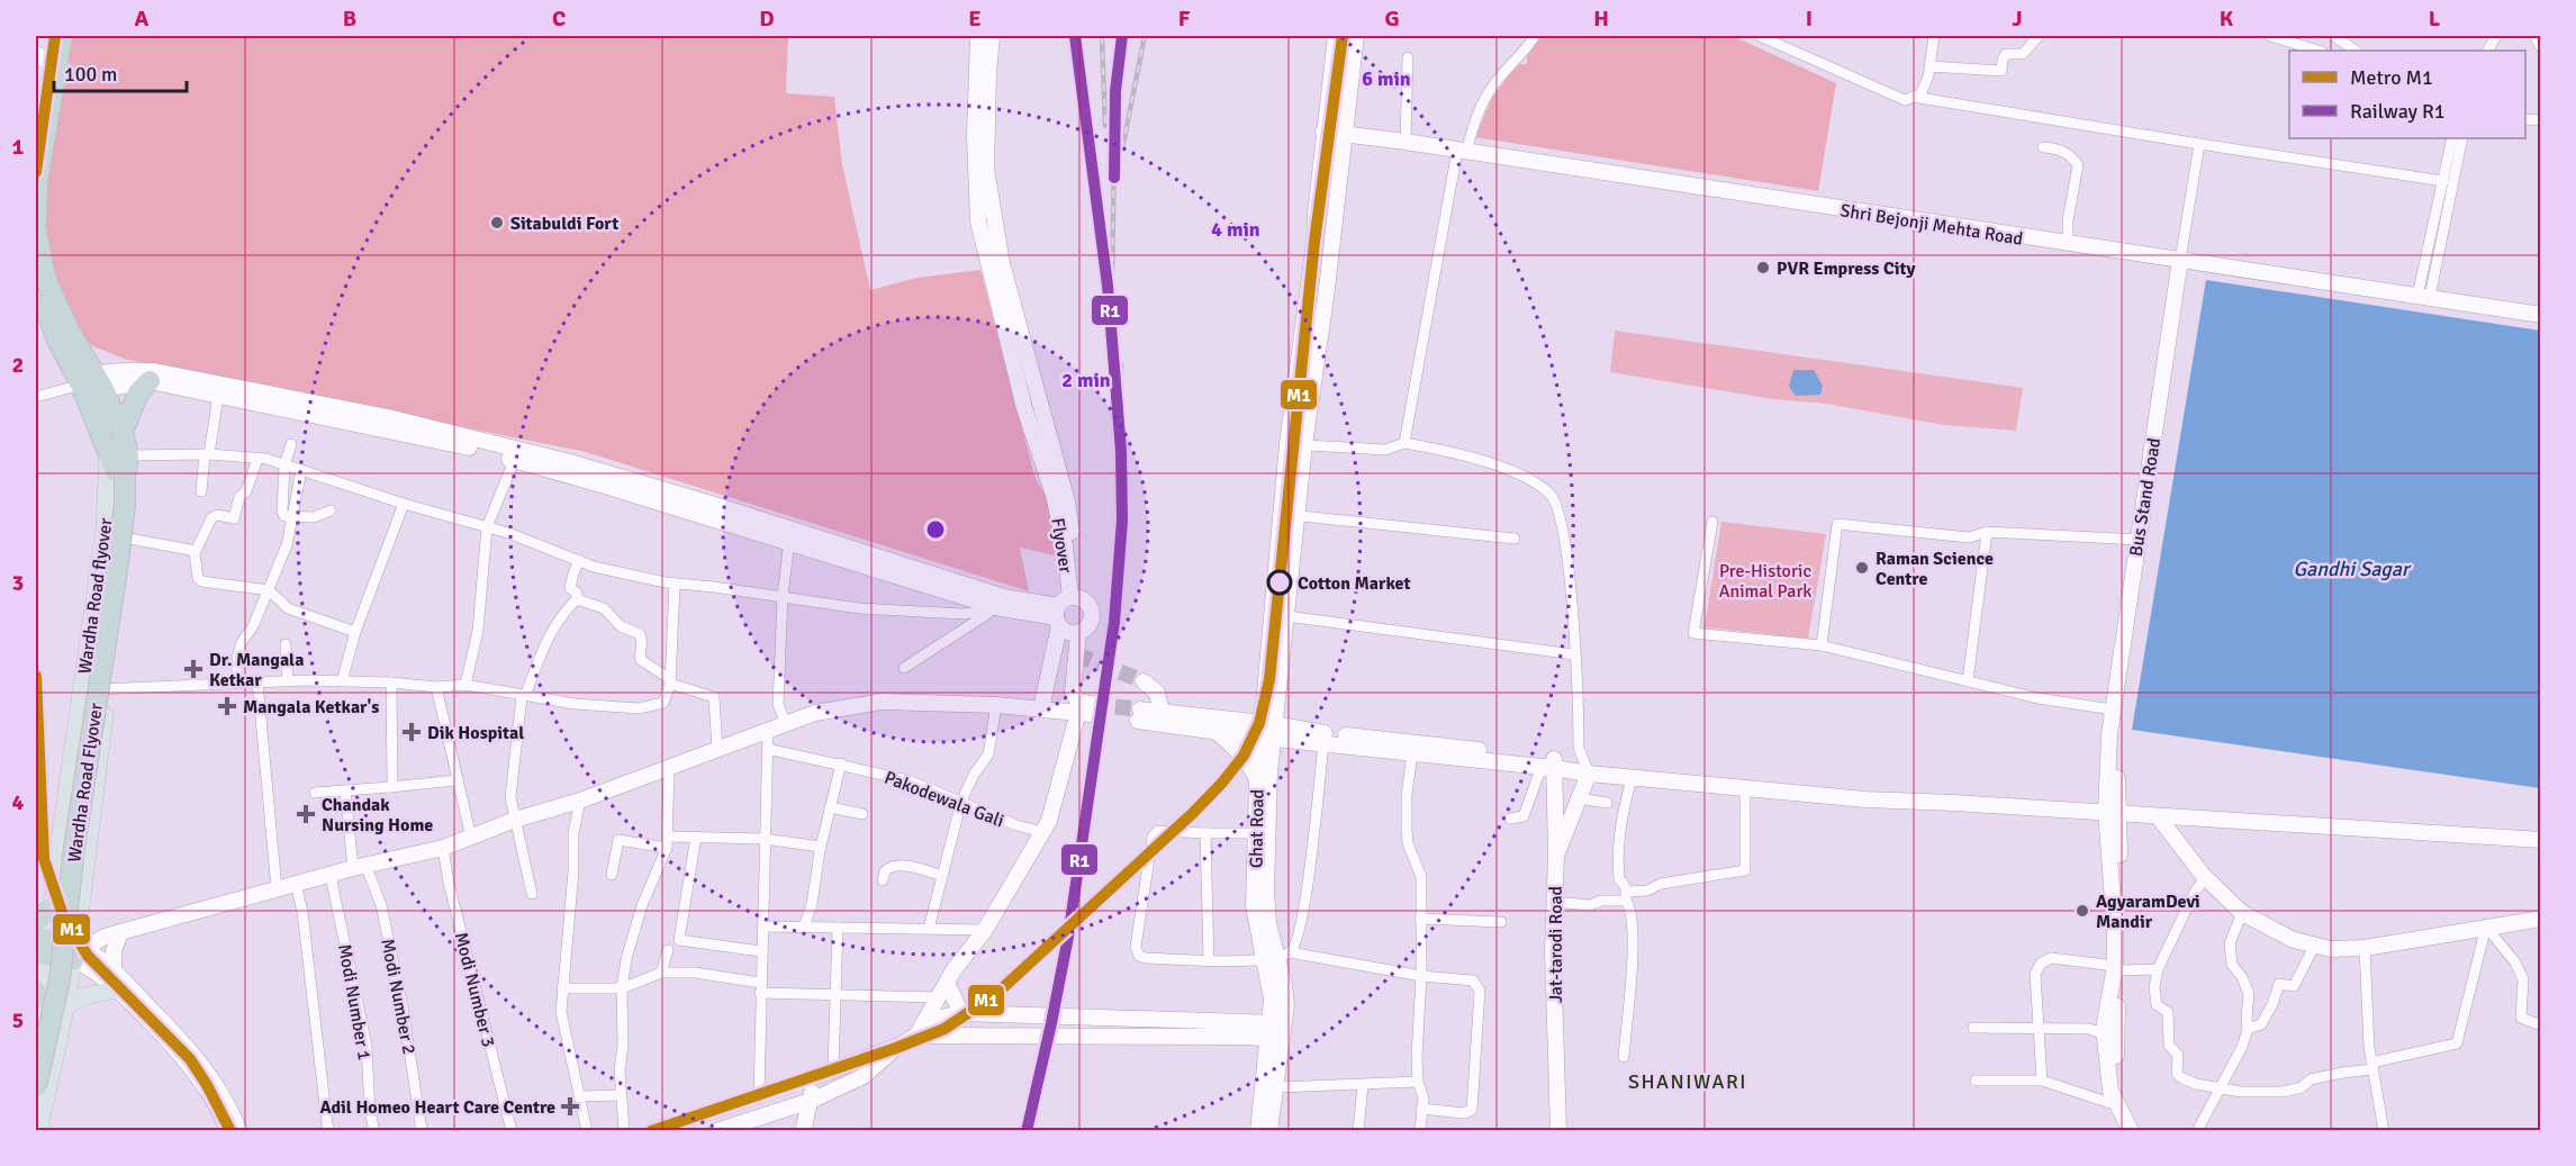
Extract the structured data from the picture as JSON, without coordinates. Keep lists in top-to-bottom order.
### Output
{
  "streets": {
    "highway": ["Wardha Road Flyover"],
    "main road": [
      "Shri Bejonji Mehta Road",
      "Bus Stand Road",
      "Flyover",
      "Wardha Road flyover",
      "Ghat Road",
      "Jat-tarodi Road"
    ],
    "street": [
      "Pakodewala Gali",
      "Modi Number 3",
      "Modi Number 2",
      "Modi Number 1"
    ]
  },
  "crossings": [
    ["Shri Bejonji Mehta Road", "Bus Stand Road"],
    ["Shri Bejonji Mehta Road", "Ghat Road"],
    ["Wardha Road flyover", "Wardha Road Flyover"]
  ],
  "districts": ["SHANIWARI"],
  "water": ["Gandhi Sagar"],
  "parks": ["Pre-Historic Animal Park"],
  "places": {
    "other": [
      "Sitabuldi Fort",
      "PVR Empress City",
      "Raman Science Centre",
      "Cotton Market",
      "AgyaramDevi Mandir"
    ],
    "health": [
      "Dr. Mangala Ketkar",
      "Mangala Ketkar's",
      "Dik Hospital",
      "Chandak Nursing Home",
      "Adil Homeo Heart Care Centre"
    ]
  },
  "lines": ["metro line M1", "rail line R1"],
  "legend": ["Metro M1", "Railway R1"],
  "scale_bar": "100 m",
  "grid": {
    "columns": [
      "A",
      "B",
      "C",
      "D",
      "E",
      "F",
      "G",
      "H",
      "I",
      "J",
      "K",
      "L"
    ],
    "rows": [
      "1",
      "2",
      "3",
      "4",
      "5"
    ]
  },
  "rings": ["6 min", "4 min", "2 min"]
}
